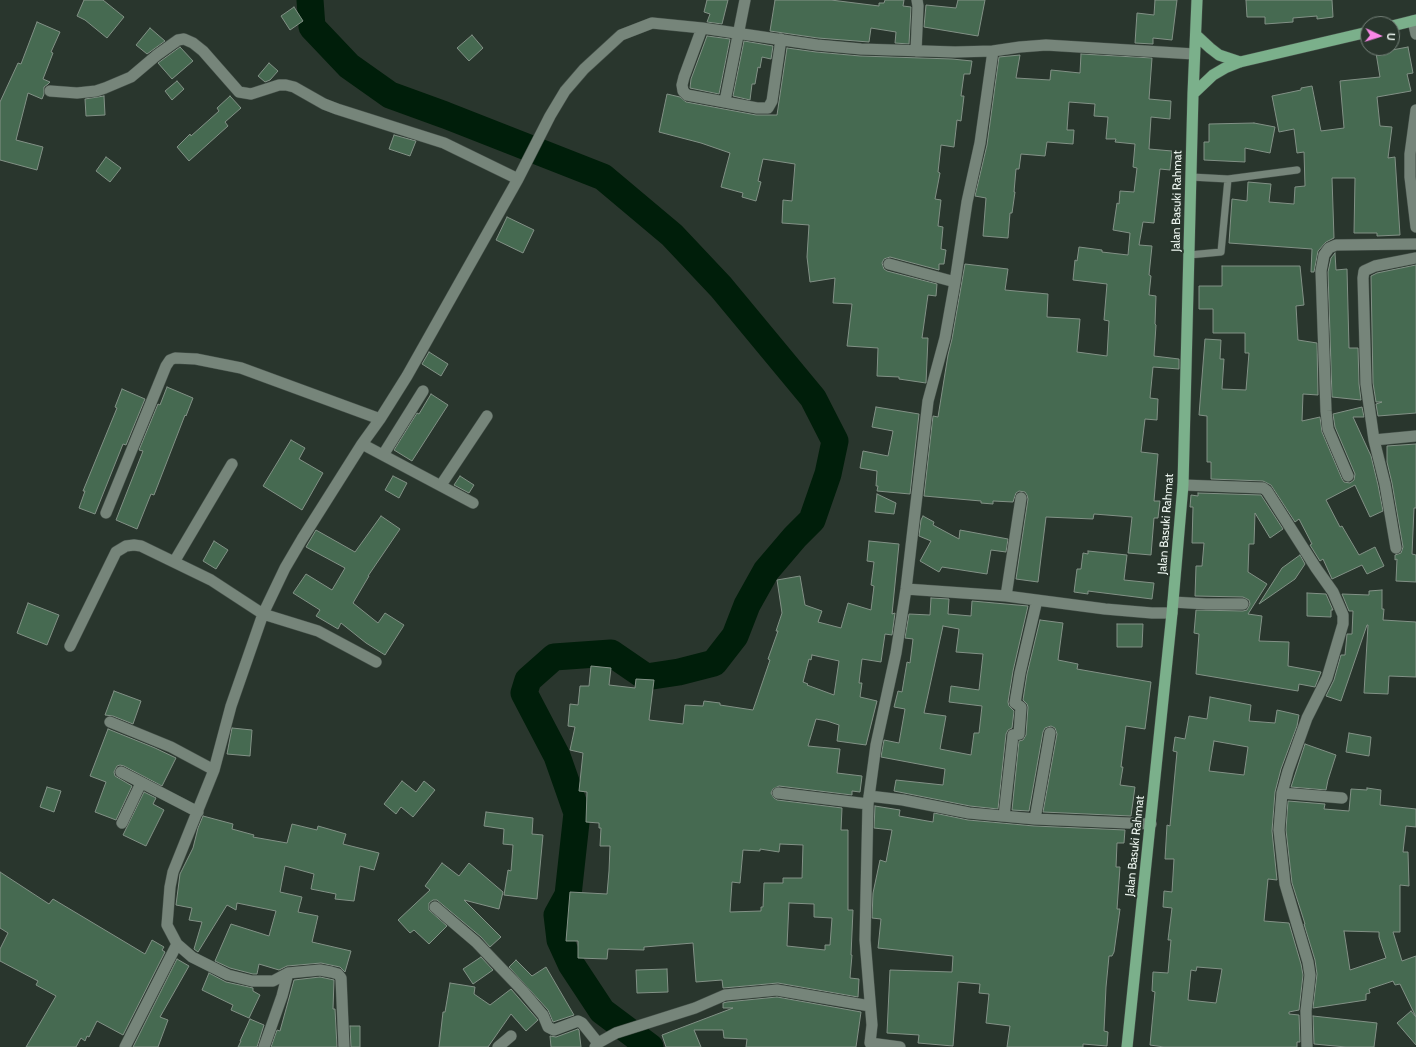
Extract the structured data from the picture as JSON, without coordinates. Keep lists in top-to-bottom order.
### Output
{
  "streets": {
    "highway": ["Jalan Basuki Rahmat"]
  },
  "north": "right"
}
